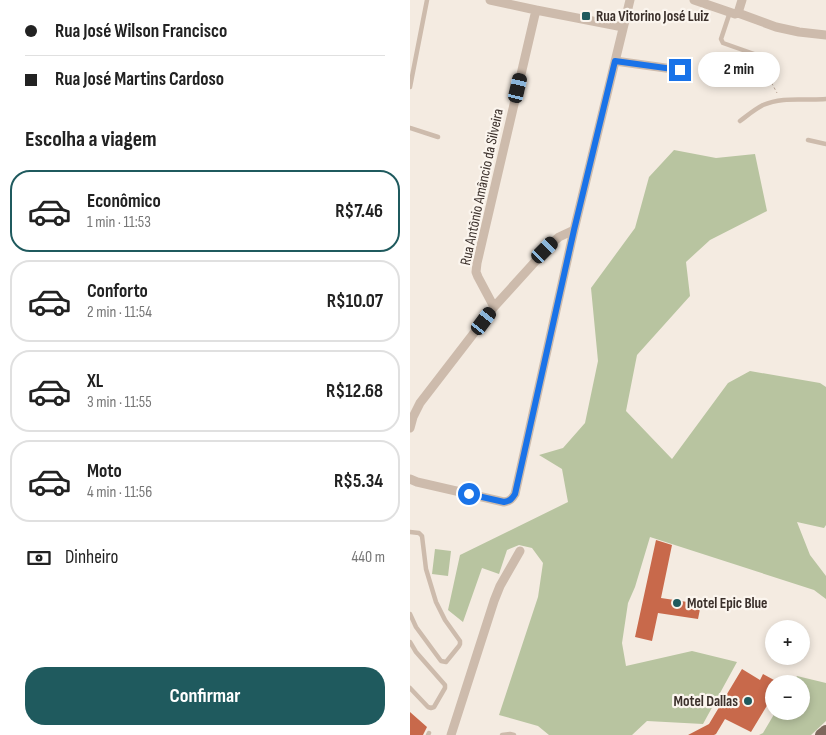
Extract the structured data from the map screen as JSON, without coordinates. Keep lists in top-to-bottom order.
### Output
{
  "streets": {
    "street": ["Rua Antônio Amâncio da Silveira"]
  },
  "places": {
    "transit": ["Rua Vitorino José Luiz"],
    "other": ["Motel Epic Blue", "Motel Dallas"]
  },
  "page": {
    "banner": ["Rua José Wilson Francisco", "Rua José Martins Cardoso"],
    "bubble": "2 min",
    "heading": "Escolha a viagem",
    "list": [
      {
        "name": "Econômico",
        "note": "1 min · 11:53",
        "value": "R$7.46"
      },
      {
        "name": "Conforto",
        "note": "2 min · 11:54",
        "value": "R$10.07"
      },
      {
        "name": "XL",
        "note": "3 min · 11:55",
        "value": "R$12.68"
      },
      {
        "name": "Moto",
        "note": "4 min · 11:56",
        "value": "R$5.34"
      }
    ],
    "pay": ["Dinheiro", "440 m"],
    "map_buttons": ["+", "−"],
    "buttons": "Confirmar"
  }
}
